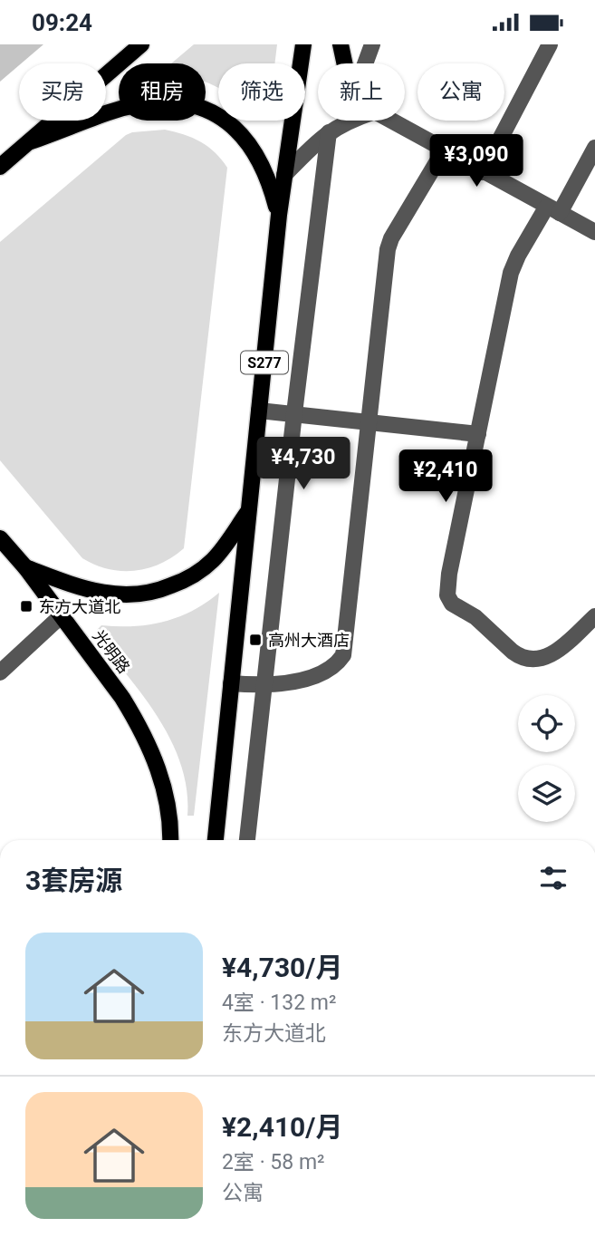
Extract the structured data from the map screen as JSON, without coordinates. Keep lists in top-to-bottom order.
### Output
{
  "streets": {
    "main road": ["S277", "光明路"]
  },
  "places": {
    "transit": ["东方大道北", "高州大酒店"]
  },
  "page": {
    "status": "09:24",
    "chip": [
      "买房",
      "租房",
      "筛选",
      "新上",
      "公寓"
    ],
    "price": ["¥3,090", "¥4,730", "¥2,410"],
    "heading": "3套房源",
    "list": [
      {
        "name": "¥4,730/月",
        "note": "4室 · 132 m² · 东方大道北"
      },
      {
        "name": "¥2,410/月",
        "note": "2室 · 58 m² · 公寓"
      }
    ]
  }
}
